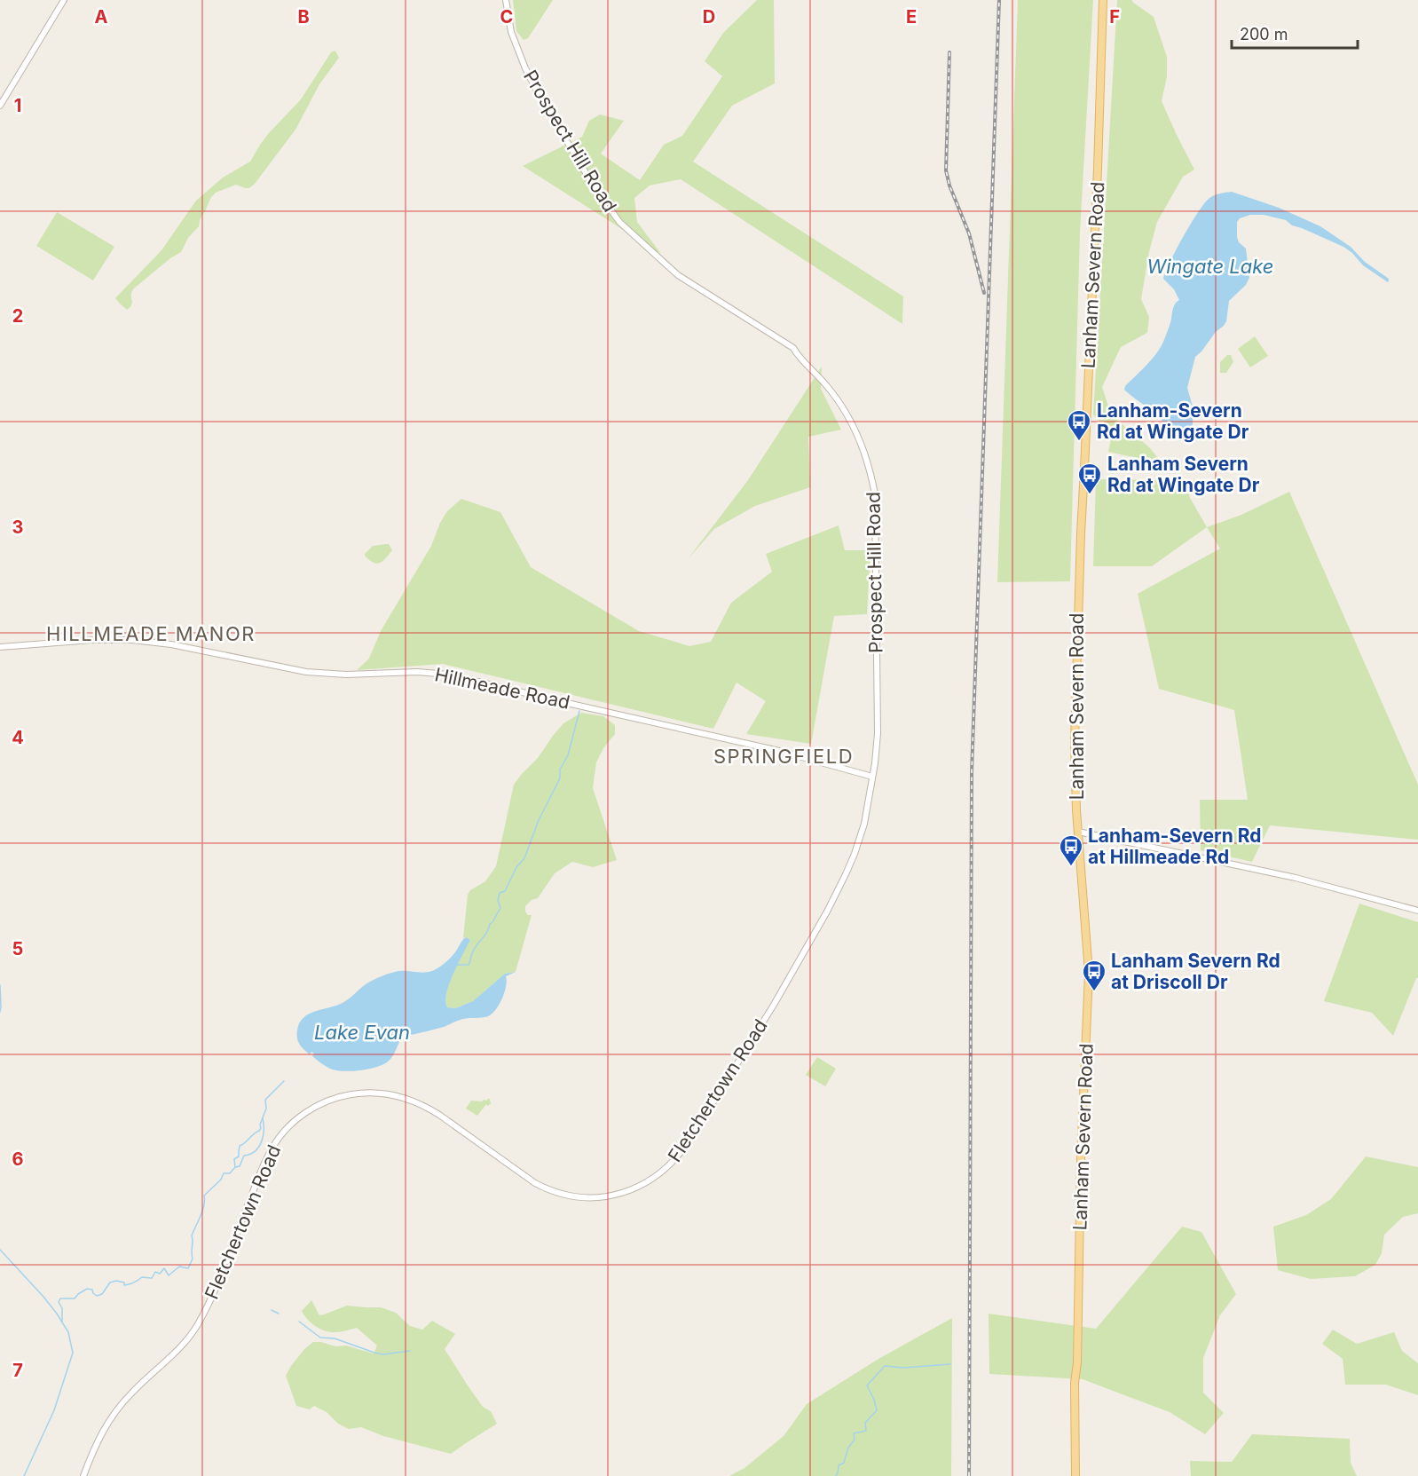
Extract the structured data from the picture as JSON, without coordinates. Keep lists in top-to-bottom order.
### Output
{
  "streets": {
    "main road": ["Lanham Severn Road"],
    "street": ["Prospect Hill Road", "Hillmeade Road", "Fletchertown Road"]
  },
  "crossings": [
    ["Prospect Hill Road", "Hillmeade Road"],
    ["Prospect Hill Road", "Fletchertown Road"],
    ["Hillmeade Road", "Fletchertown Road"]
  ],
  "districts": ["HILLMEADE MANOR", "SPRINGFIELD"],
  "water": ["Wingate Lake", "Lake Evan"],
  "places": {
    "bus stop": [
      "Lanham-Severn Rd at Wingate Dr",
      "Lanham Severn Rd at Wingate Dr",
      "Lanham-Severn Rd at Hillmeade Rd",
      "Lanham Severn Rd at Driscoll Dr"
    ]
  },
  "scale_bar": "200 m",
  "grid": {
    "columns": [
      "A",
      "B",
      "C",
      "D",
      "E",
      "F"
    ],
    "rows": [
      "1",
      "2",
      "3",
      "4",
      "5",
      "6",
      "7"
    ]
  }
}
